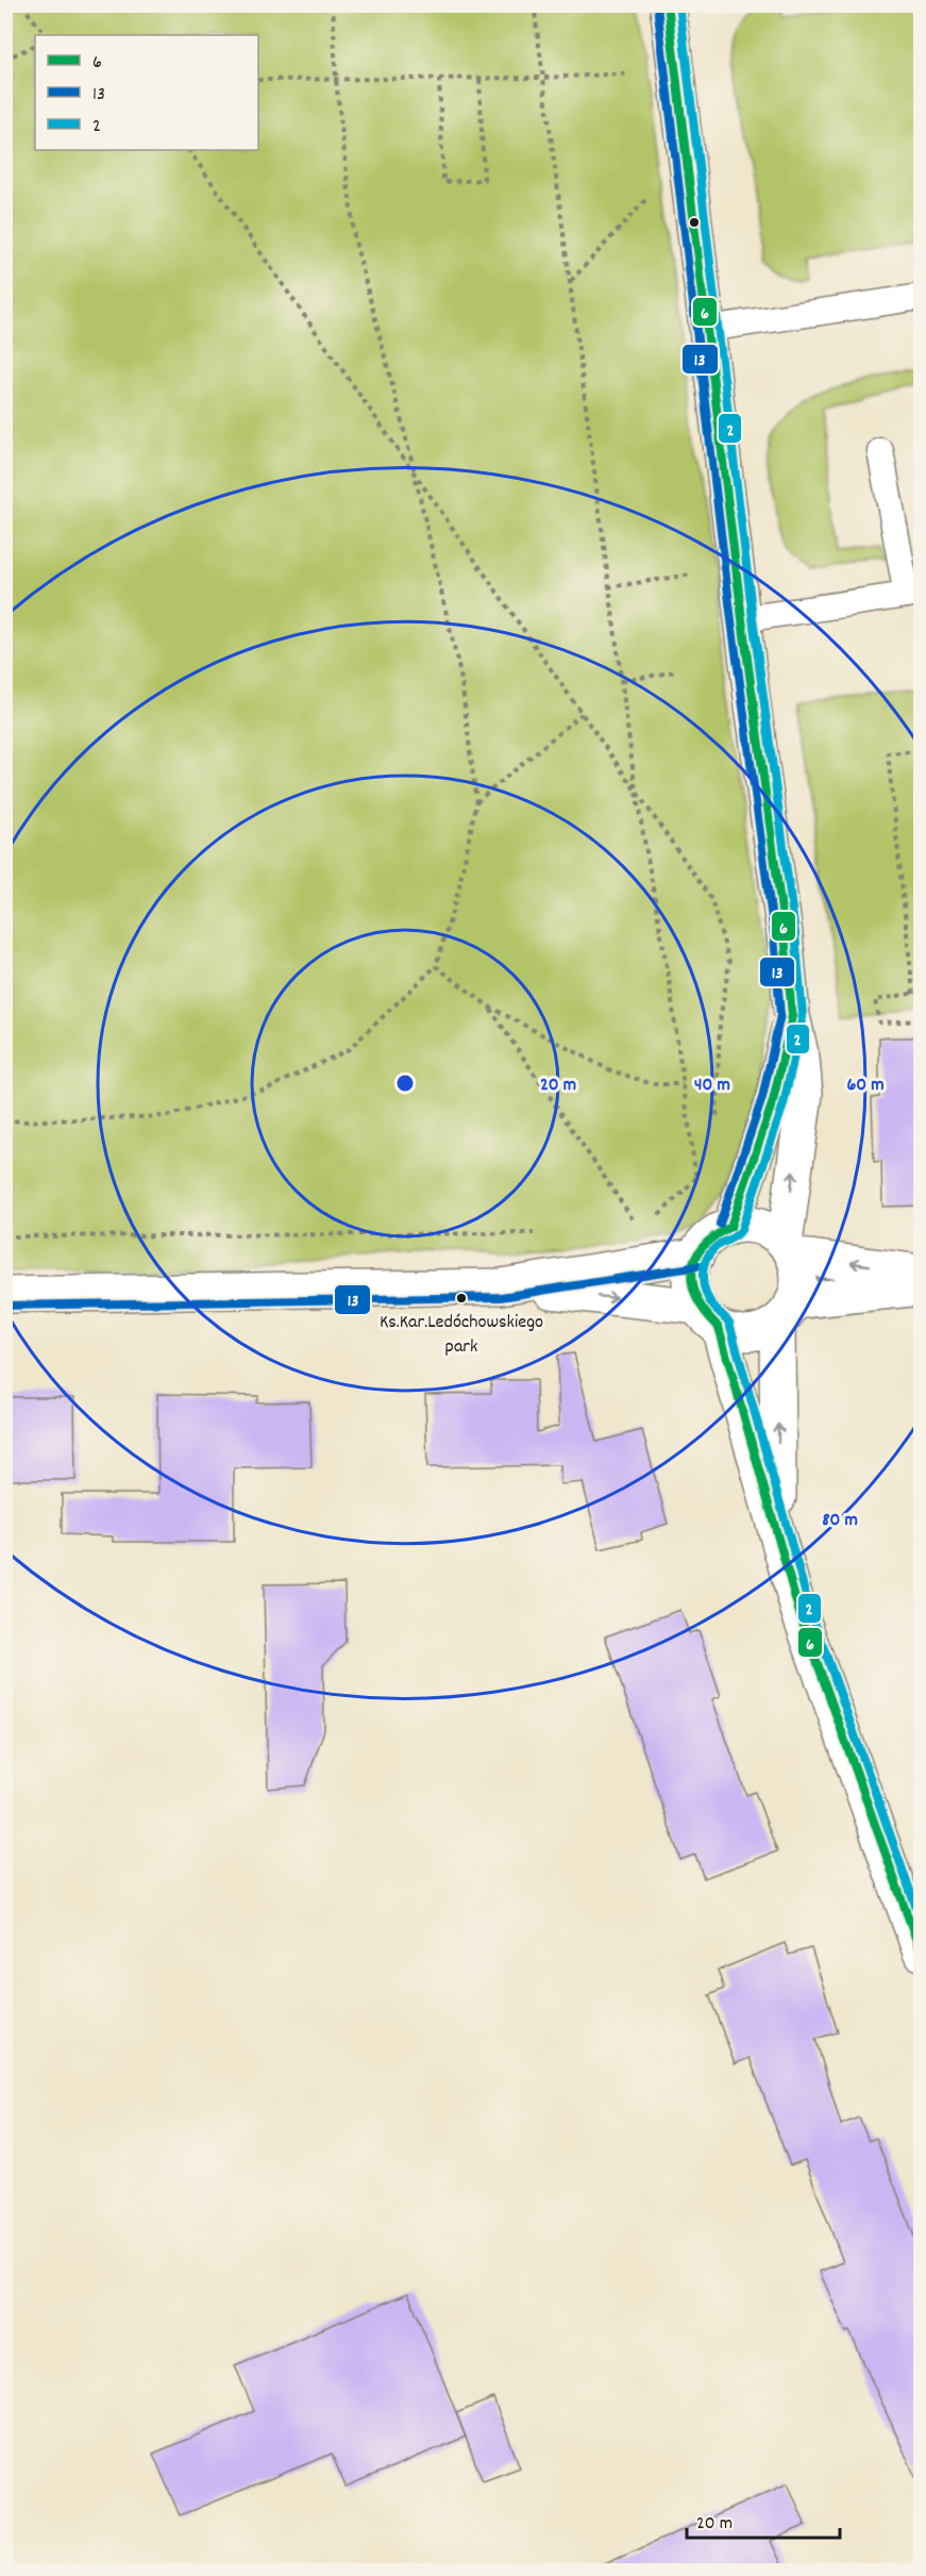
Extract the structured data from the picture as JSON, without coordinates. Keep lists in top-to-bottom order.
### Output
{
  "places": ["Ks.Kar.Ledóchowskiego park"],
  "lines": ["transit line 6", "transit line 2", "transit line 13"],
  "legend": ["6", "13", "2"],
  "scale_bar": "20 m",
  "rings": [
    "20 m",
    "40 m",
    "60 m",
    "80 m"
  ]
}
